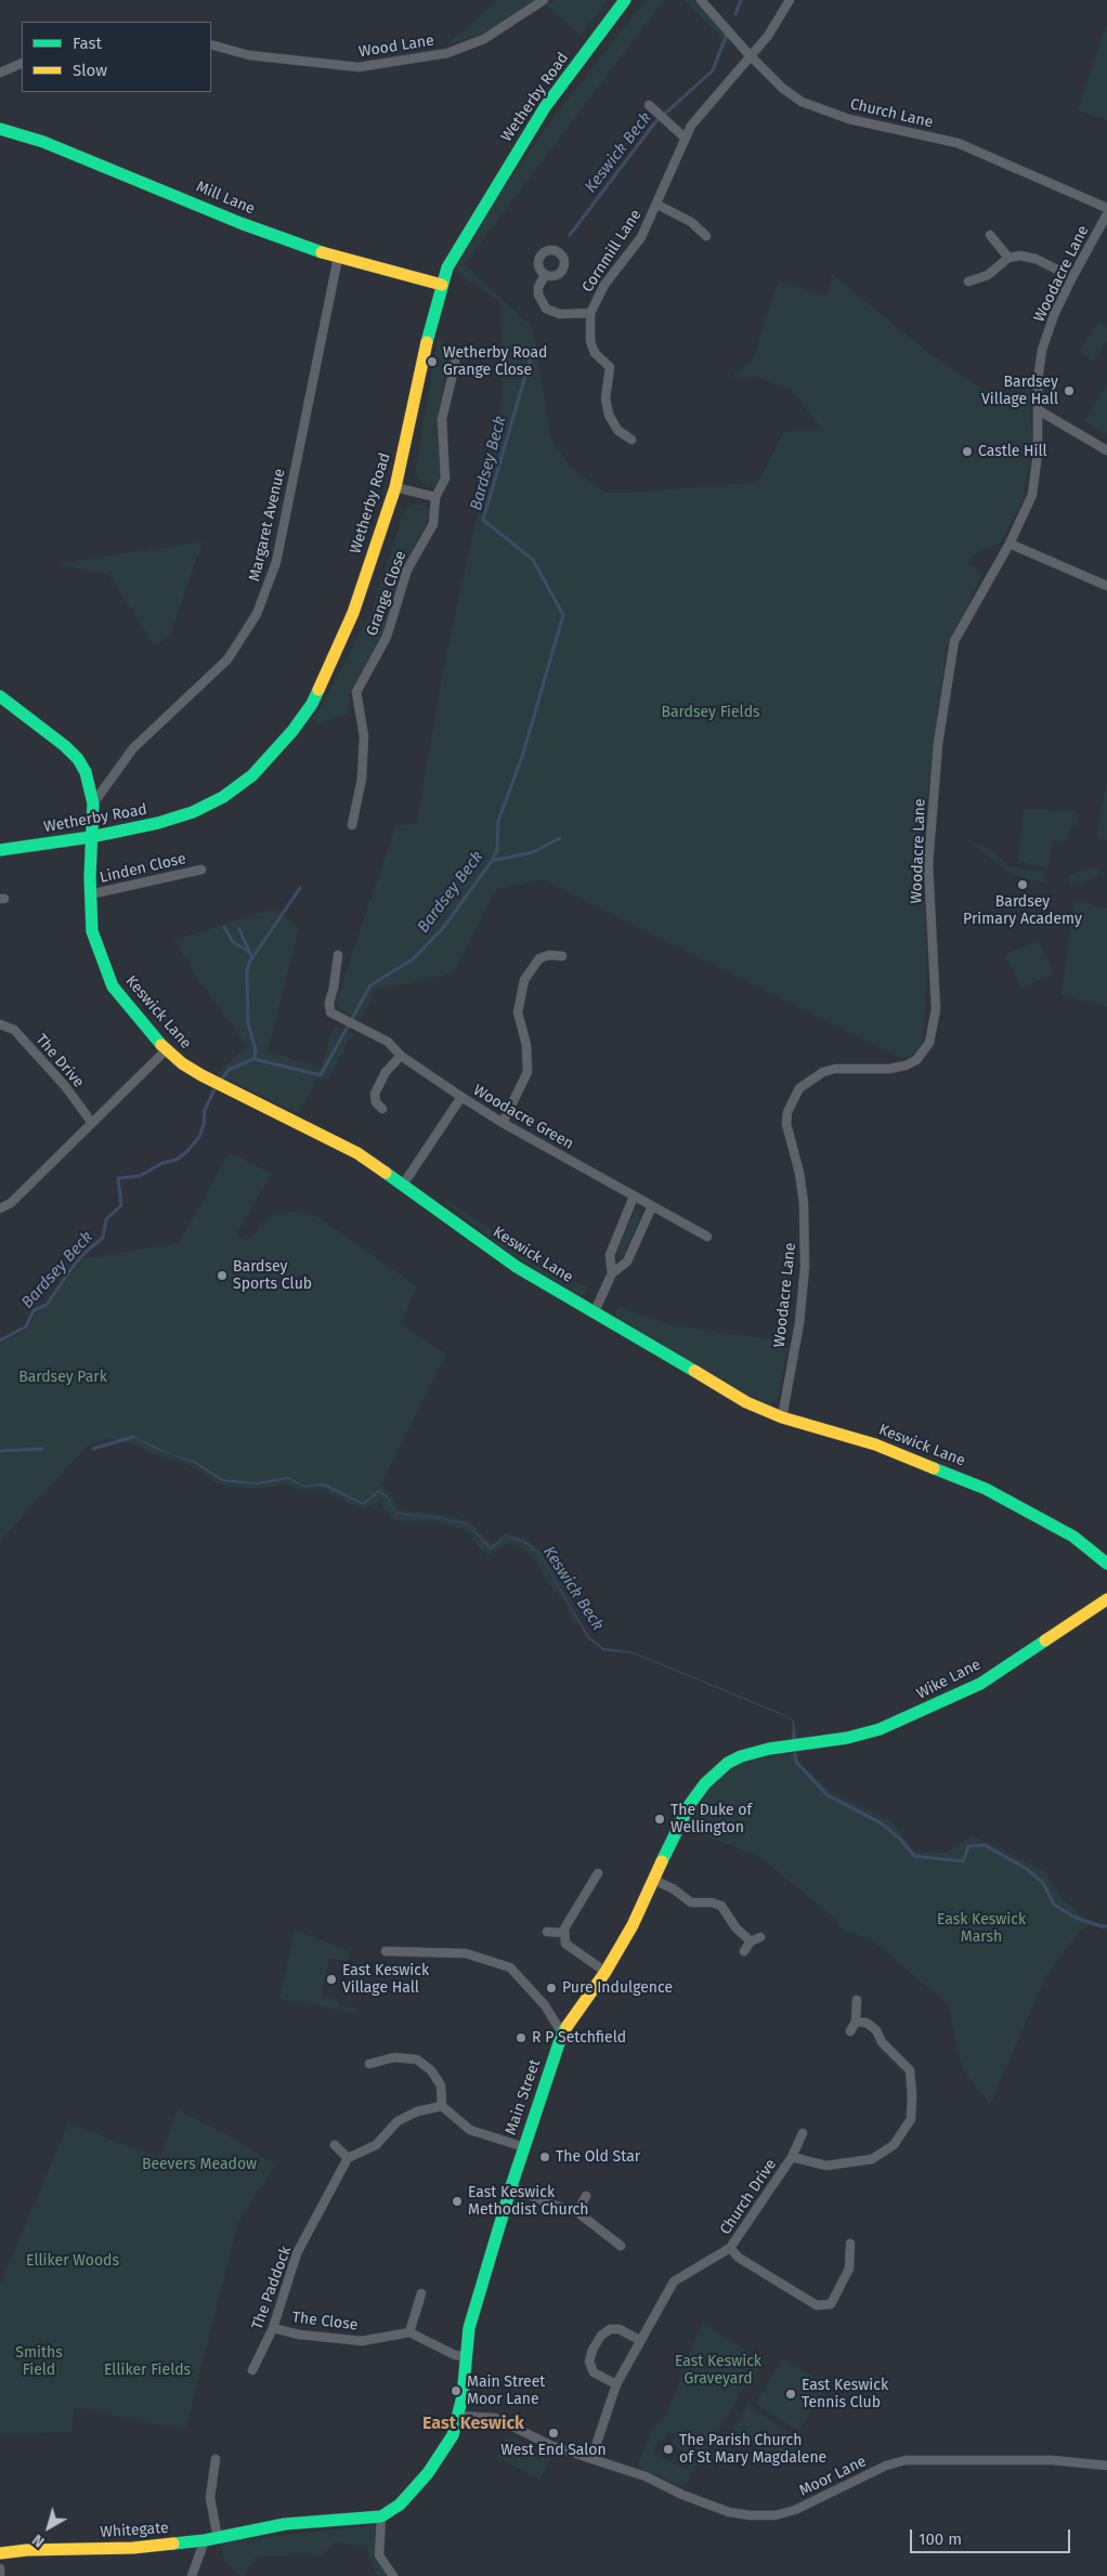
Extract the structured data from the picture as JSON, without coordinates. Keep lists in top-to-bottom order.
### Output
{
  "streets": {
    "street": [
      "Wood Lane",
      "Wetherby Road",
      "Church Lane",
      "Mill Lane",
      "Cornmill Lane",
      "Woodacre Lane",
      "Margaret Avenue",
      "Grange Close",
      "Linden Close",
      "Keswick Lane",
      "The Drive",
      "Woodacre Green",
      "Wike Lane",
      "Main Street",
      "Church Drive",
      "The Paddock",
      "The Close",
      "Moor Lane",
      "Whitegate"
    ]
  },
  "crossings": [
    ["Wetherby Road", "Mill Lane"],
    ["Wetherby Road", "Keswick Lane"],
    ["Church Lane", "Cornmill Lane"],
    ["Mill Lane", "Margaret Avenue"],
    ["Woodacre Lane", "Keswick Lane"],
    ["Margaret Avenue", "Keswick Lane"],
    ["Linden Close", "Keswick Lane"],
    ["Keswick Lane", "Woodacre Green"],
    ["Wike Lane", "Main Street"],
    ["Main Street", "Moor Lane"],
    ["Main Street", "Whitegate"],
    ["Church Drive", "Moor Lane"],
    ["The Paddock", "The Close"]
  ],
  "districts": ["East Keswick"],
  "water": ["Keswick Beck", "Bardsey Beck"],
  "parks": [
    "Bardsey Fields",
    "Bardsey Park",
    "Eask Keswick Marsh",
    "Beevers Meadow",
    "Elliker Woods",
    "Smiths Field",
    "East Keswick Graveyard",
    "Elliker Fields"
  ],
  "places": [
    "Wetherby Road Grange Close",
    "Bardsey Village Hall",
    "Castle Hill",
    "Bardsey Primary Academy",
    "Bardsey Sports Club",
    "The Duke of Wellington",
    "East Keswick Village Hall",
    "Pure Indulgence",
    "R P Setchfield",
    "The Old Star",
    "East Keswick Methodist Church",
    "Main Street Moor Lane",
    "East Keswick Tennis Club",
    "West End Salon",
    "The Parish Church of St Mary Magdalene"
  ],
  "legend": ["Fast", "Slow"],
  "scale_bar": "100 m",
  "north": "bottom left"
}
